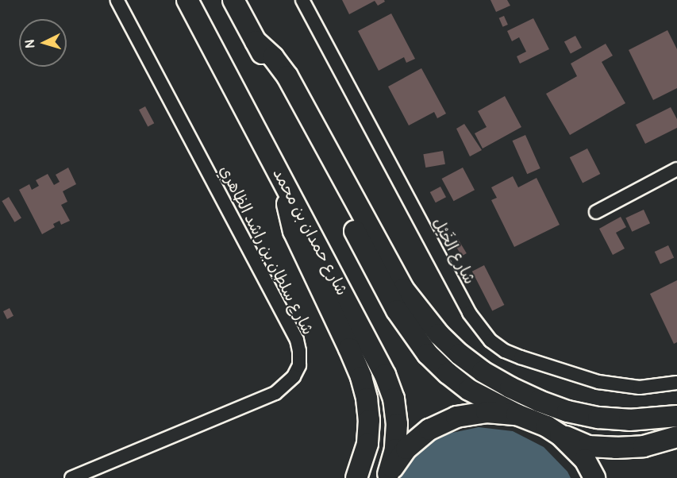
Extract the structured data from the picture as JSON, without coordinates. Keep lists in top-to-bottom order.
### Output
{
  "streets": {
    "main road": ["شارع حمدان بن محمد"],
    "street": ["شارع سلطان بن راشد الظاهري", "شارع الخَيْل"]
  },
  "north": "left"
}
